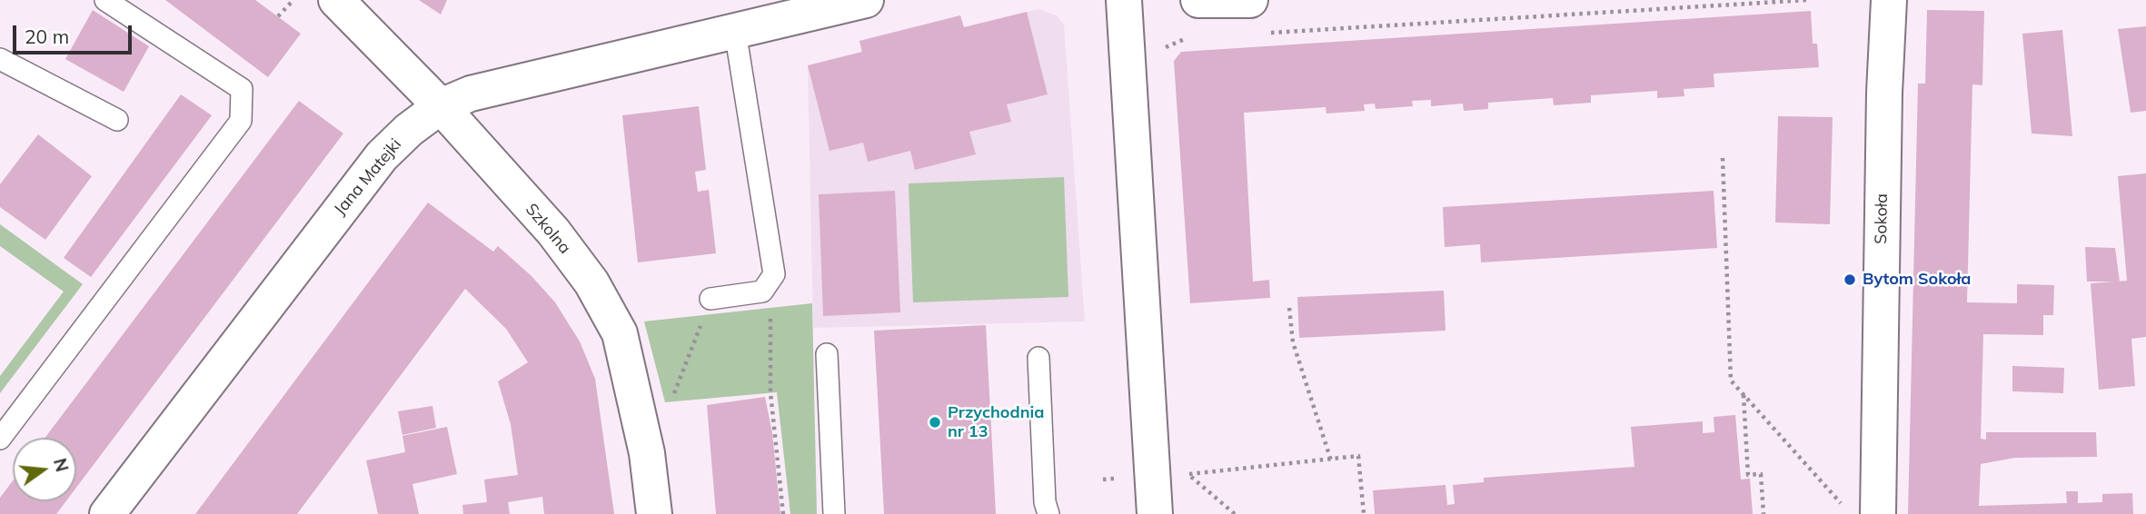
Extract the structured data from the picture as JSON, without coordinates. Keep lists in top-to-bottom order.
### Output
{
  "streets": {
    "street": ["Jana Matejki", "Sokoła", "Szkolna"]
  },
  "crossings": [
    ["Jana Matejki", "Szkolna"]
  ],
  "places": ["Bytom Sokoła", "Przychodnia nr 13"],
  "scale_bar": "20 m",
  "north": "right"
}
